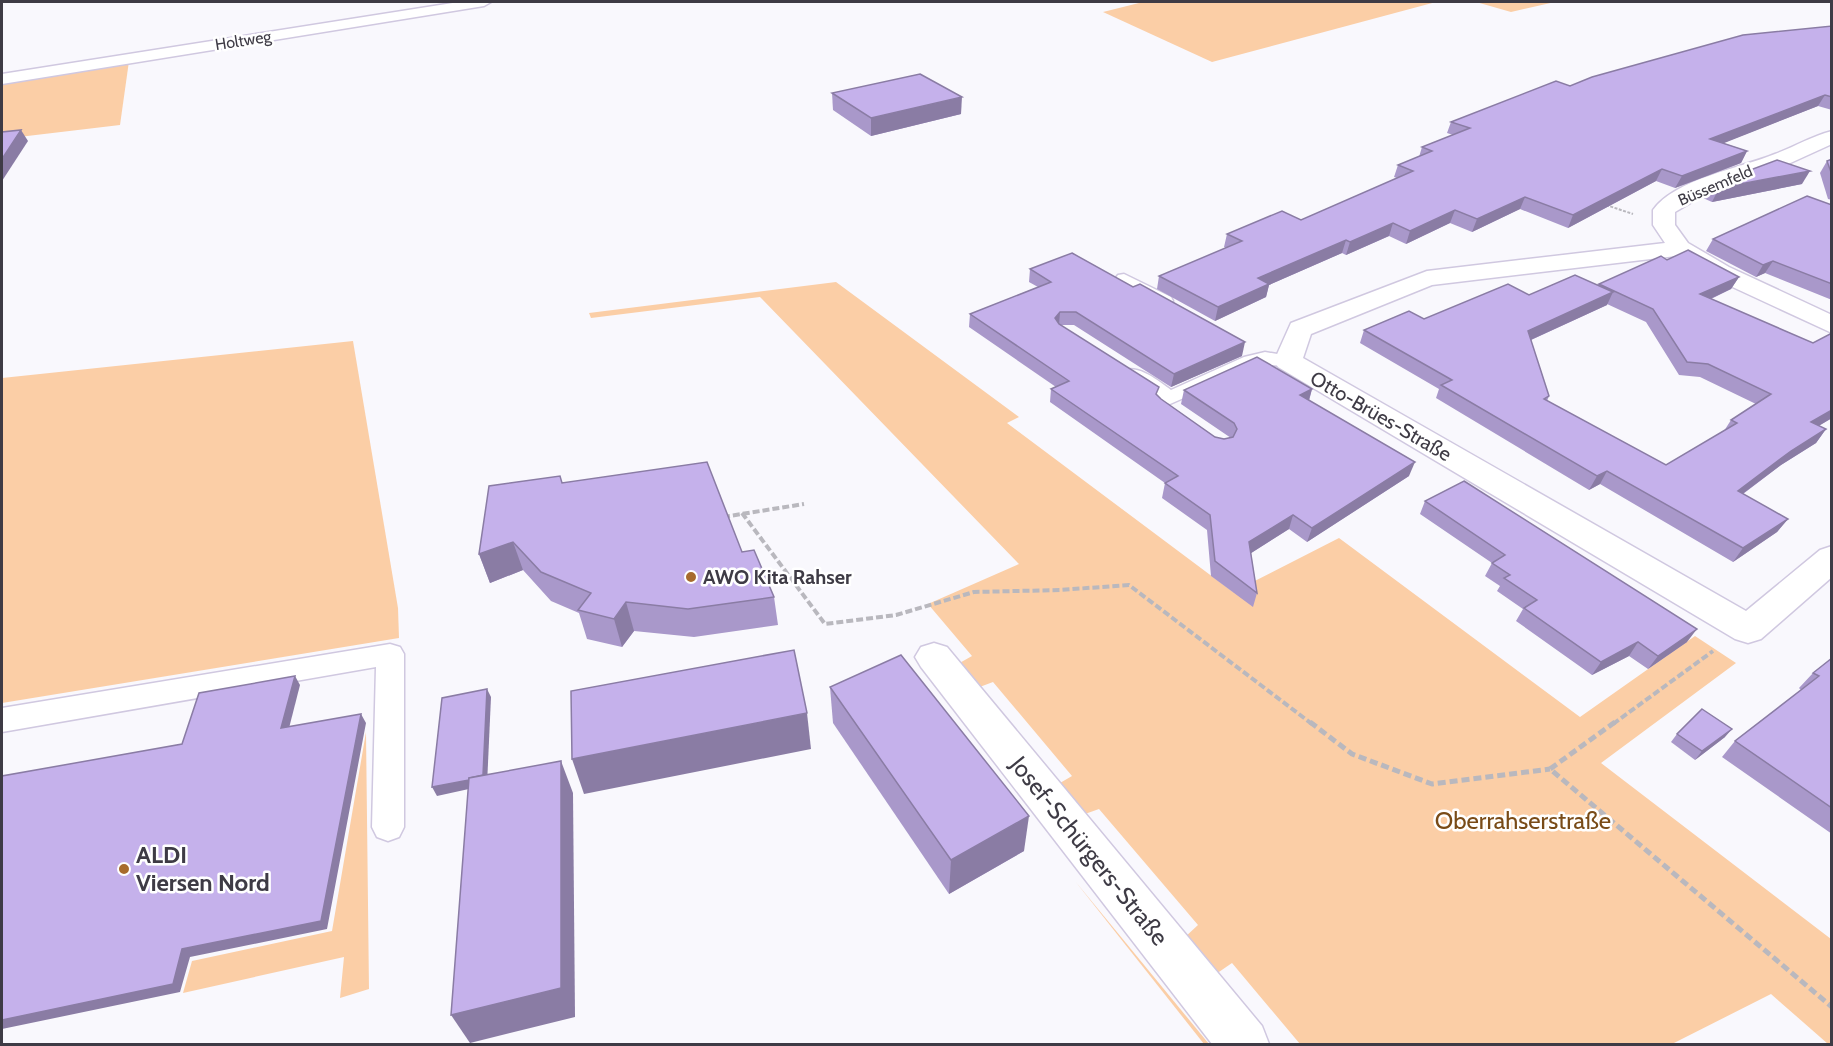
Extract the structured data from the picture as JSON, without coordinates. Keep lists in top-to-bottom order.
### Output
{
  "streets": {
    "street": [
      "Holtweg",
      "Büssemfeld",
      "Otto-Brües-Straße",
      "Josef-Schürgers-Straße"
    ]
  },
  "crossings": [
    ["Büssemfeld", "Otto-Brües-Straße"]
  ],
  "parks": ["Oberrahserstraße"],
  "places": ["AWO Kita Rahser", "ALDI Viersen Nord"]
}
